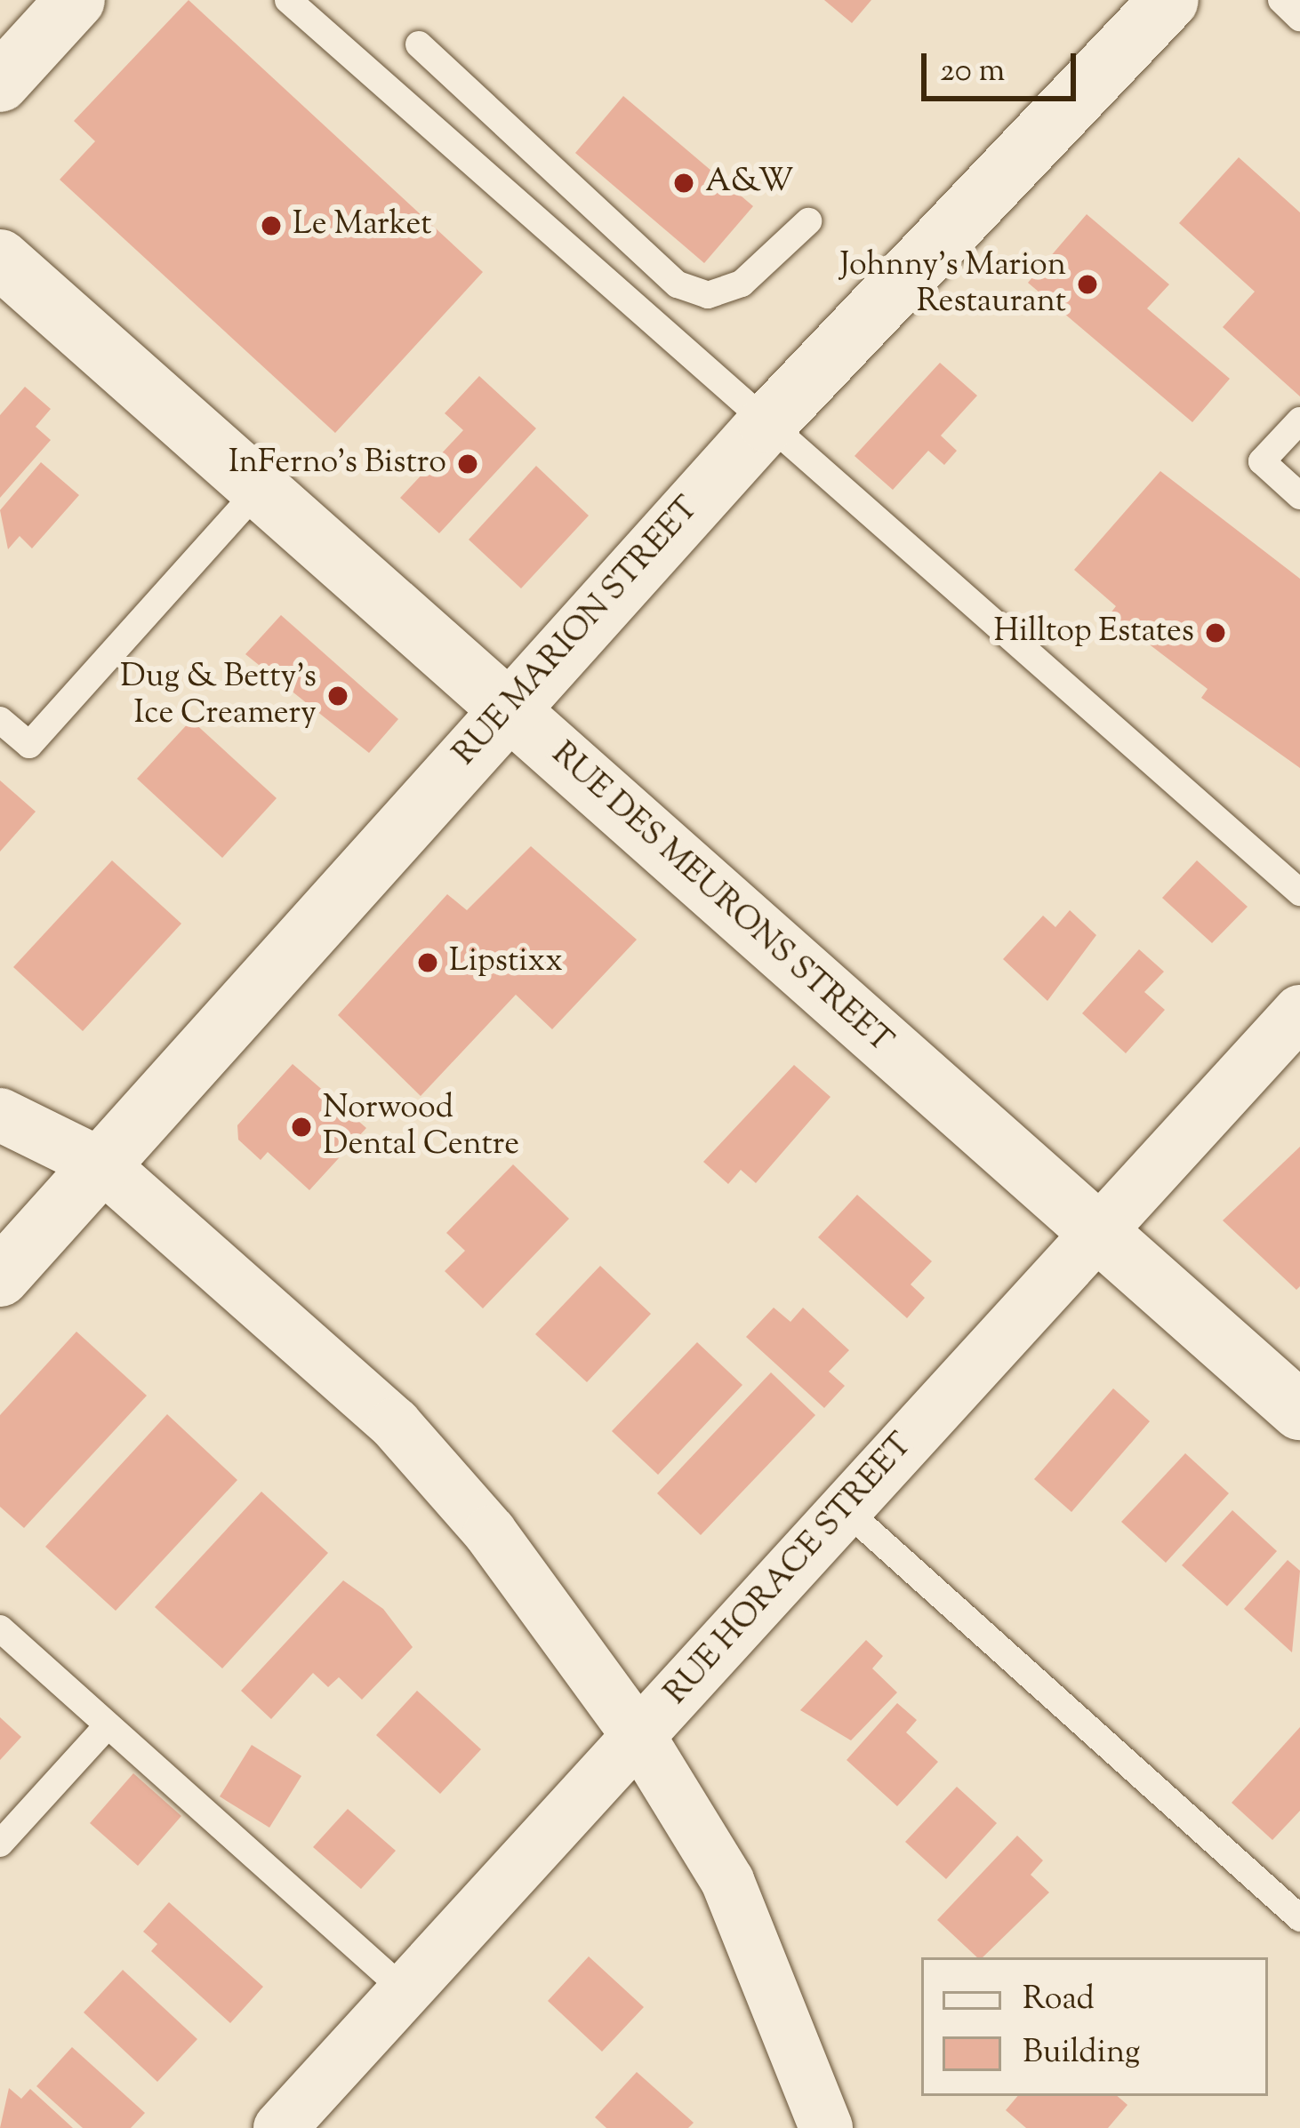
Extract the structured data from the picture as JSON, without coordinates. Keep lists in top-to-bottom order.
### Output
{
  "streets": {
    "main road": ["RUE MARION STREET", "RUE DES MEURONS STREET"],
    "street": ["RUE HORACE STREET"]
  },
  "crossings": [
    ["RUE MARION STREET", "RUE DES MEURONS STREET"],
    ["RUE DES MEURONS STREET", "RUE HORACE STREET"]
  ],
  "places": [
    "A&W",
    "Le Market",
    "Johnny's Marion Restaurant",
    "InFerno's Bistro",
    "Hilltop Estates",
    "Dug & Betty's Ice Creamery",
    "Lipstixx",
    "Norwood Dental Centre"
  ],
  "legend": ["Road", "Building"],
  "scale_bar": "20 m"
}
